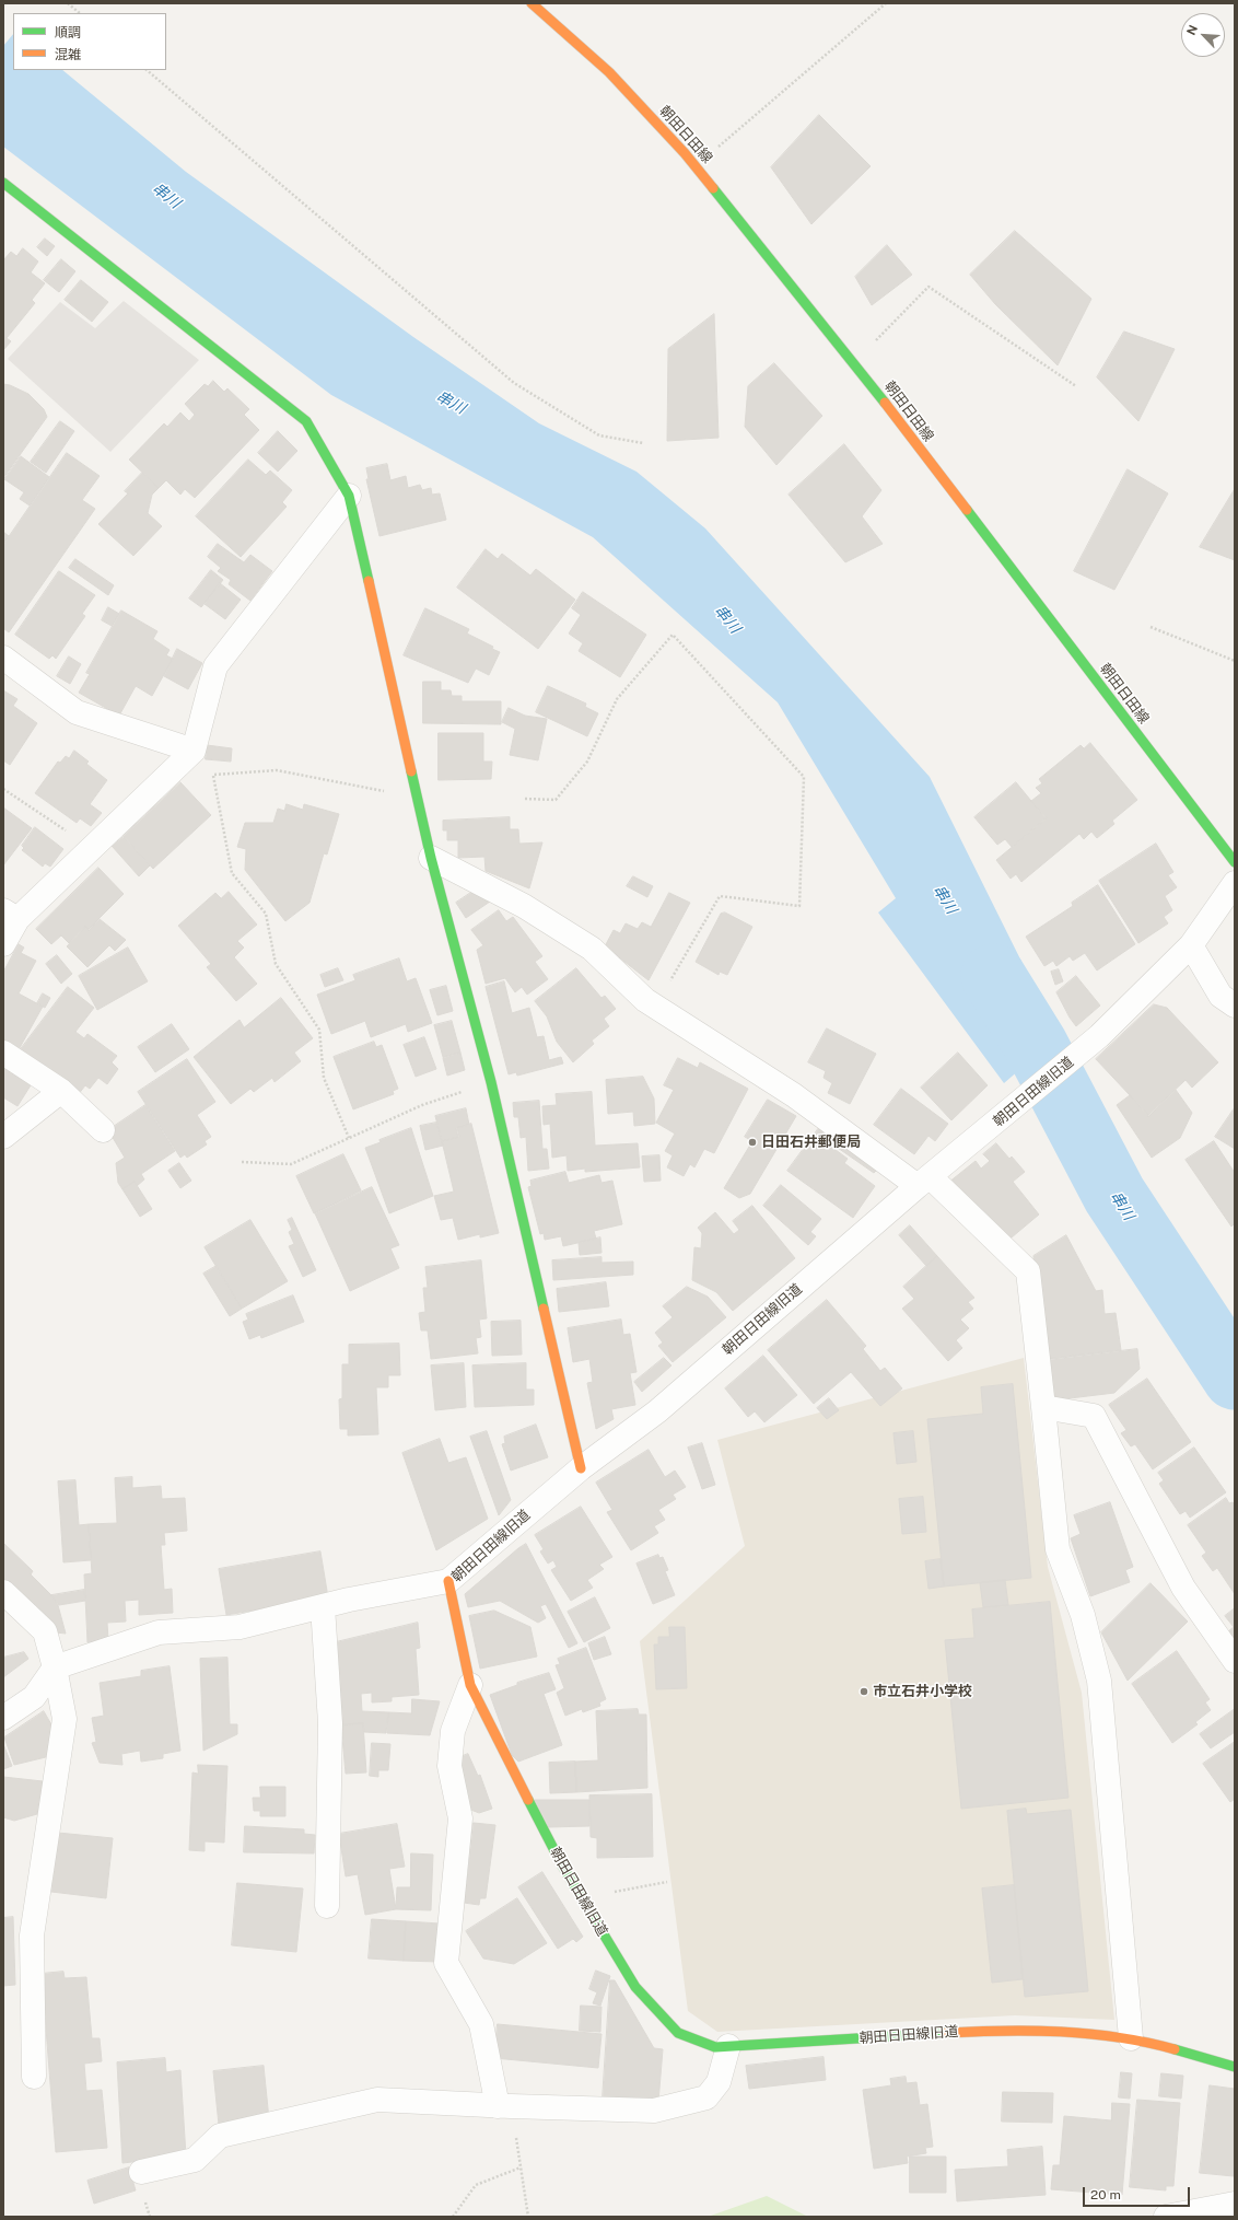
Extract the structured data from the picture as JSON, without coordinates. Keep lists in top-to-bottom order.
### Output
{
  "streets": {
    "street": ["朝田日田線", "朝田日田線旧道"]
  },
  "water": ["串川"],
  "places": ["日田石井郵便局", "市立石井小学校"],
  "legend": ["順調", "混雑"],
  "scale_bar": "20 m",
  "north": "top left"
}
